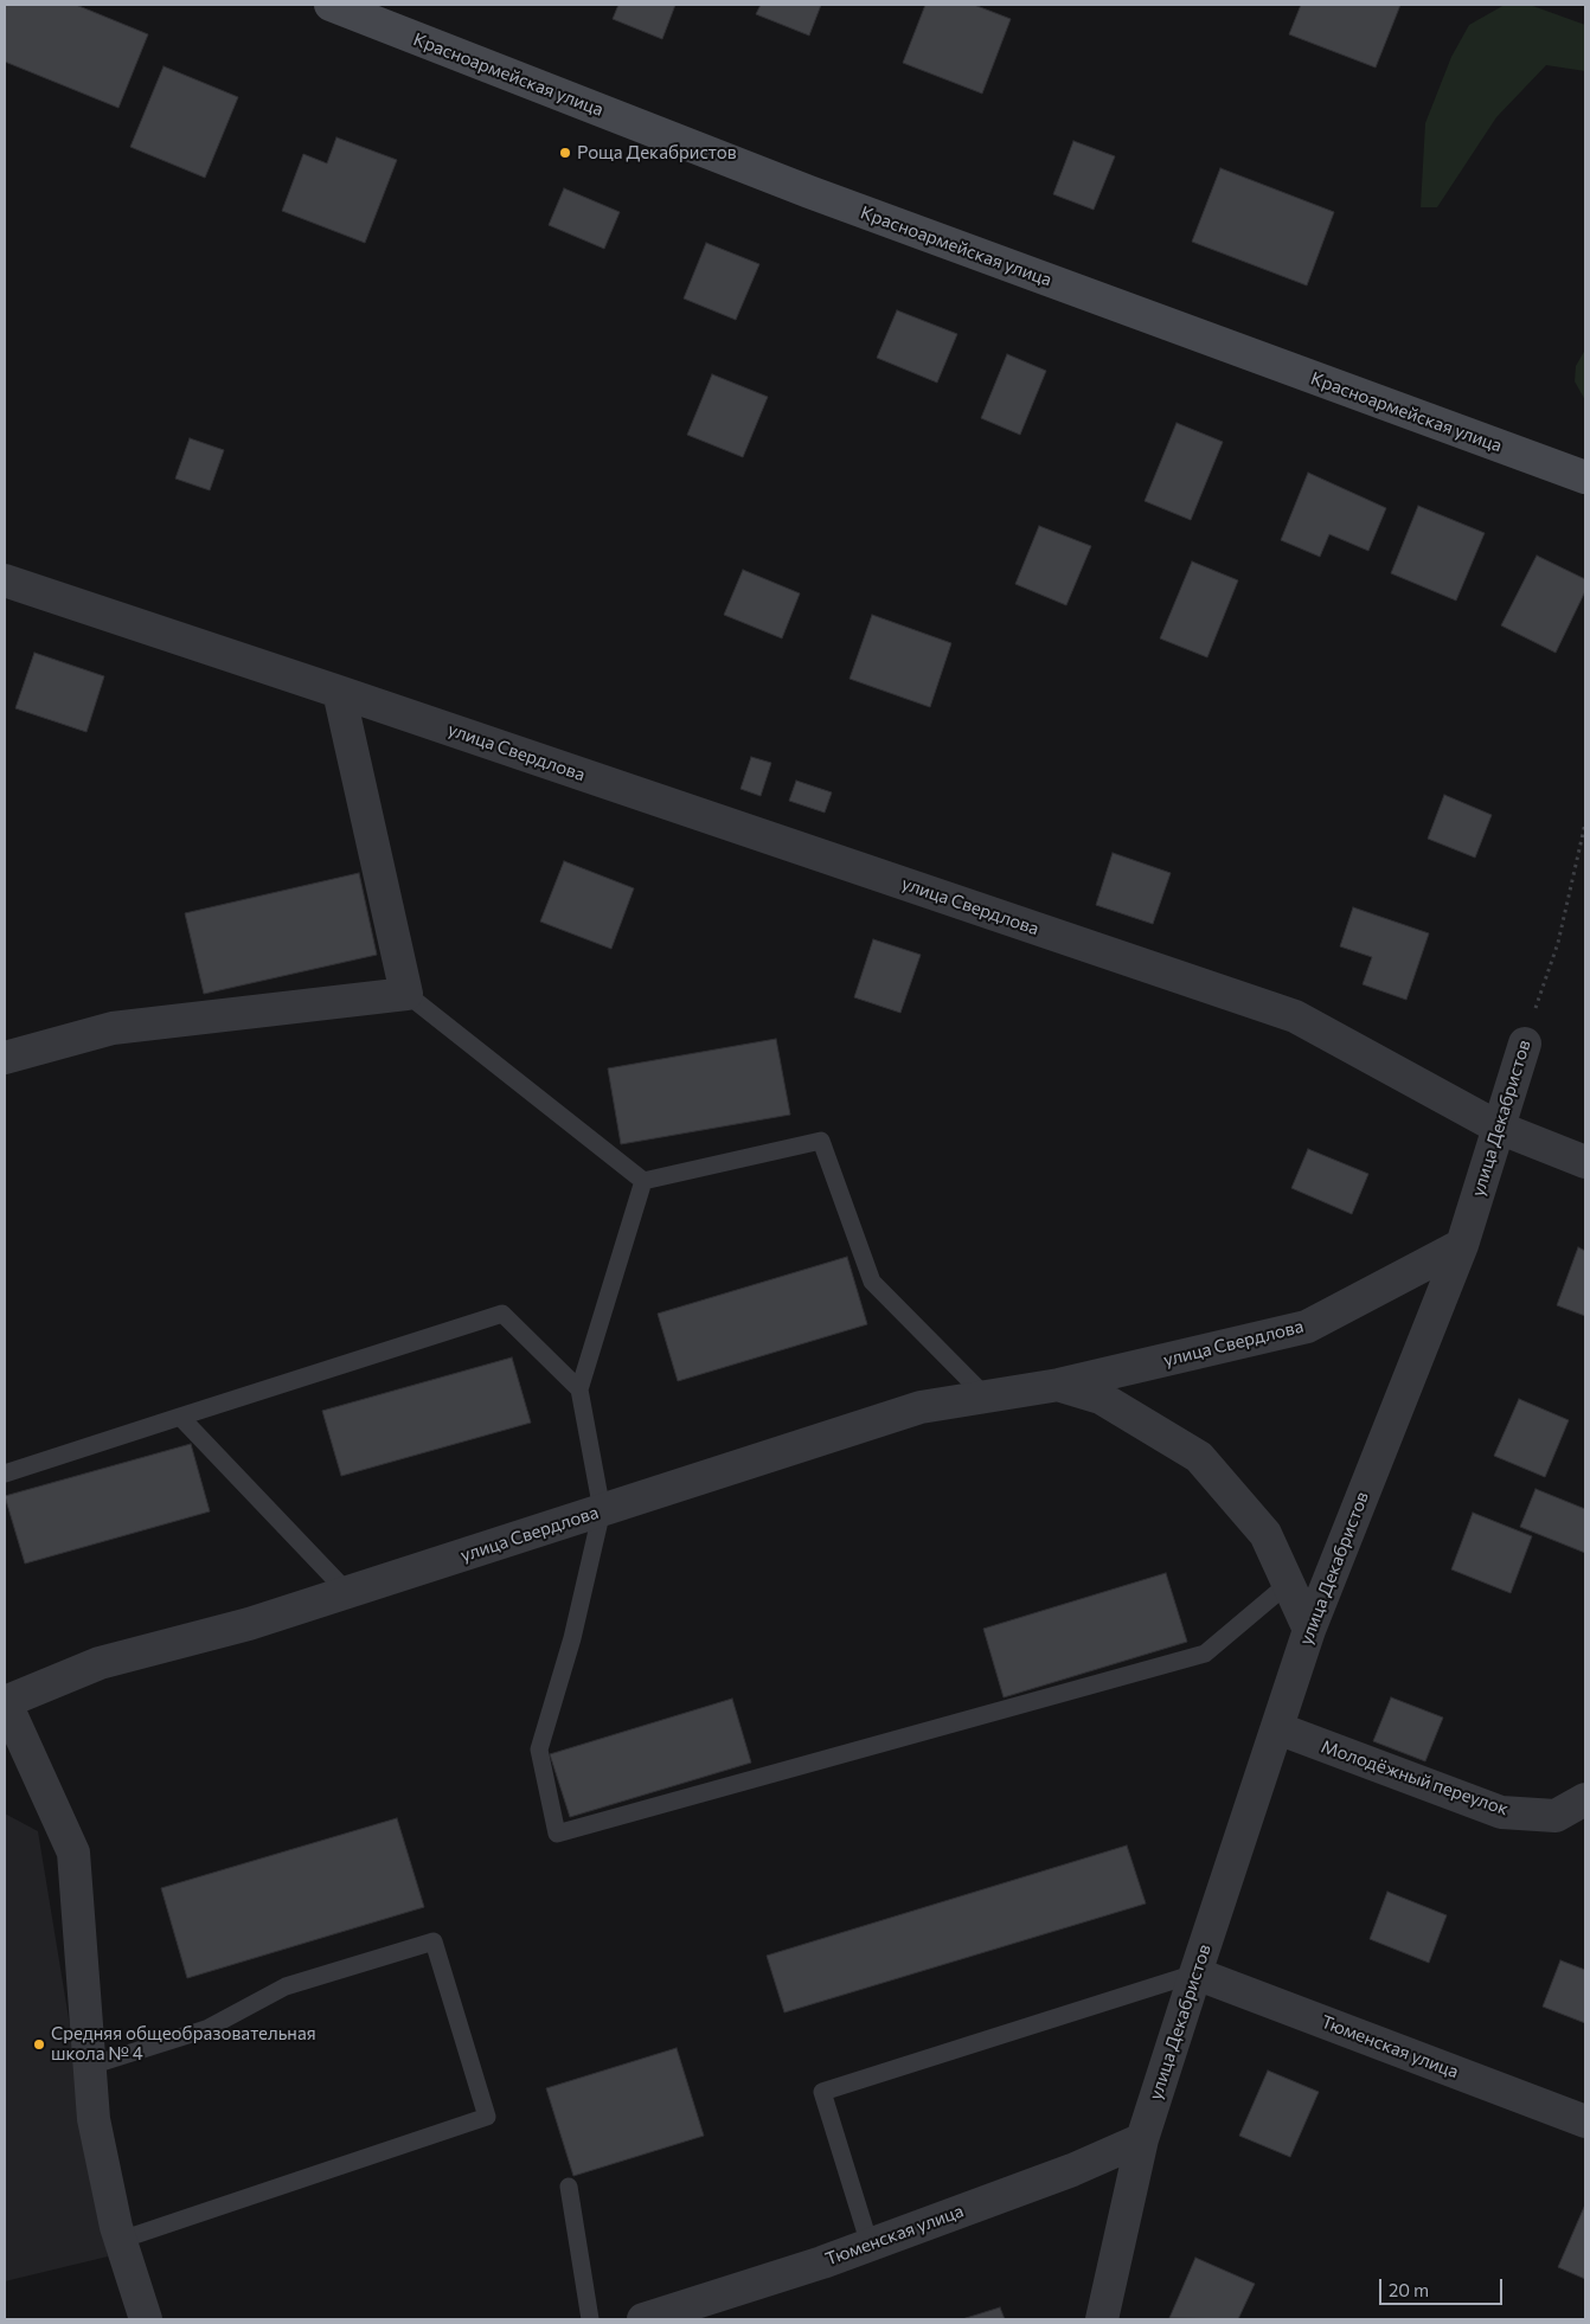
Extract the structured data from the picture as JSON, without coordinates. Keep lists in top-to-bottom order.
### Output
{
  "streets": {
    "main road": ["Красноармейская улица"],
    "street": [
      "улица Свердлова",
      "улица Декабристов",
      "Молодёжный переулок",
      "Тюменская улица"
    ]
  },
  "crossings": [
    ["улица Свердлова", "улица Декабристов"],
    ["улица Декабристов", "Молодёжный переулок"],
    ["улица Декабристов", "Тюменская улица"]
  ],
  "places": ["Роща Декабристов", "Средняя общеобразовательная школа № 4"],
  "scale_bar": "20 m"
}
